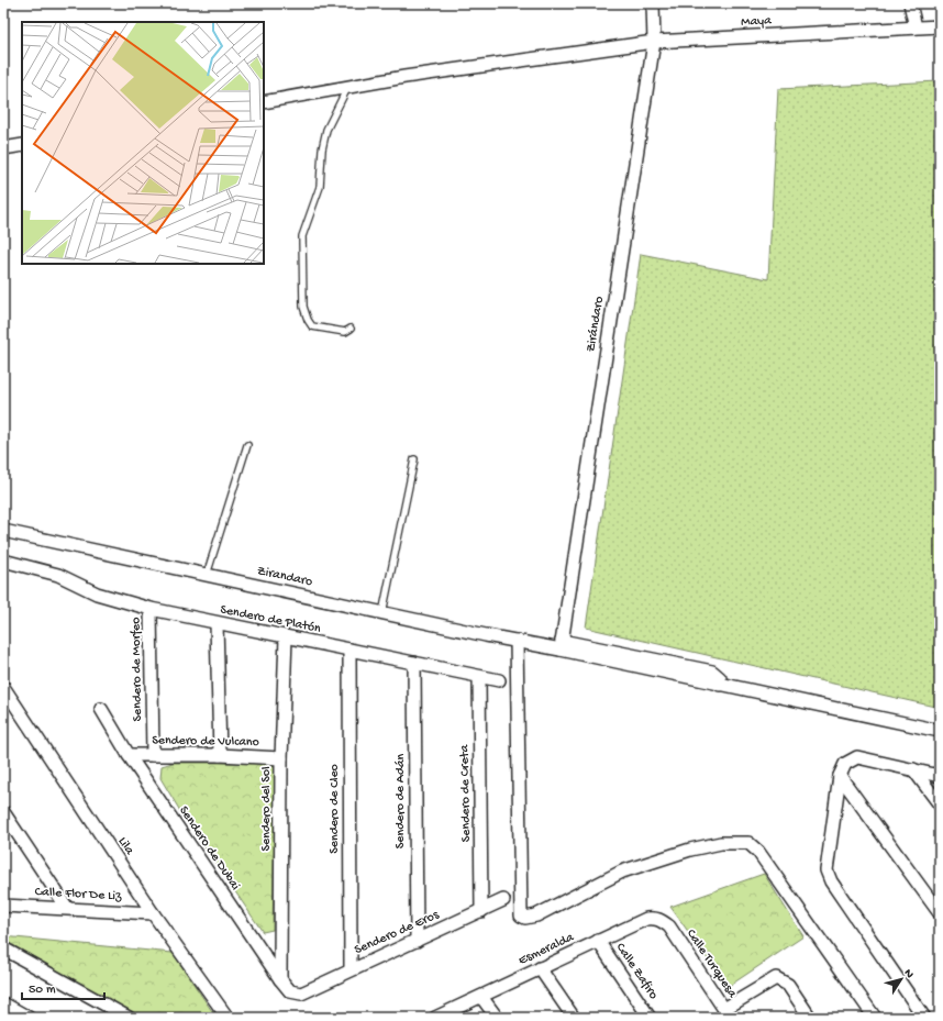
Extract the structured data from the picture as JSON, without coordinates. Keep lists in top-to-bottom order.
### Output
{
  "streets": {
    "street": [
      "Maya",
      "Zirándaro",
      "Zirandaro",
      "Sendero de Platón",
      "Sendero de Morfeo",
      "Sendero de Vulcano",
      "Sendero de Creta",
      "Sendero de Adán",
      "Sendero del Sol",
      "Sendero de Cleo",
      "Lila",
      "Sendero de Dubai",
      "Calle Flor De Liz",
      "Sendero de Eros",
      "Esmeralda",
      "Calle Turquesa",
      "Calle Zafiro"
    ]
  },
  "crossings": [
    ["Maya", "Zirándaro"],
    ["Zirándaro", "Zirandaro"],
    ["Sendero de Platón", "Sendero de Morfeo"],
    ["Sendero de Platón", "Sendero de Creta"],
    ["Sendero de Platón", "Sendero de Adán"],
    ["Sendero de Platón", "Sendero del Sol"],
    ["Sendero de Platón", "Sendero de Cleo"],
    ["Sendero de Morfeo", "Sendero de Vulcano"],
    ["Sendero de Vulcano", "Sendero del Sol"],
    ["Sendero de Vulcano", "Sendero de Dubai"],
    ["Sendero de Creta", "Sendero de Eros"],
    ["Sendero de Adán", "Sendero de Eros"],
    ["Sendero del Sol", "Sendero de Dubai"],
    ["Sendero de Cleo", "Sendero de Eros"],
    ["Lila", "Calle Flor De Liz"],
    ["Sendero de Dubai", "Sendero de Eros"],
    ["Esmeralda", "Calle Turquesa"],
    ["Esmeralda", "Calle Zafiro"]
  ],
  "scale_bar": "50 m",
  "north": "top right"
}
